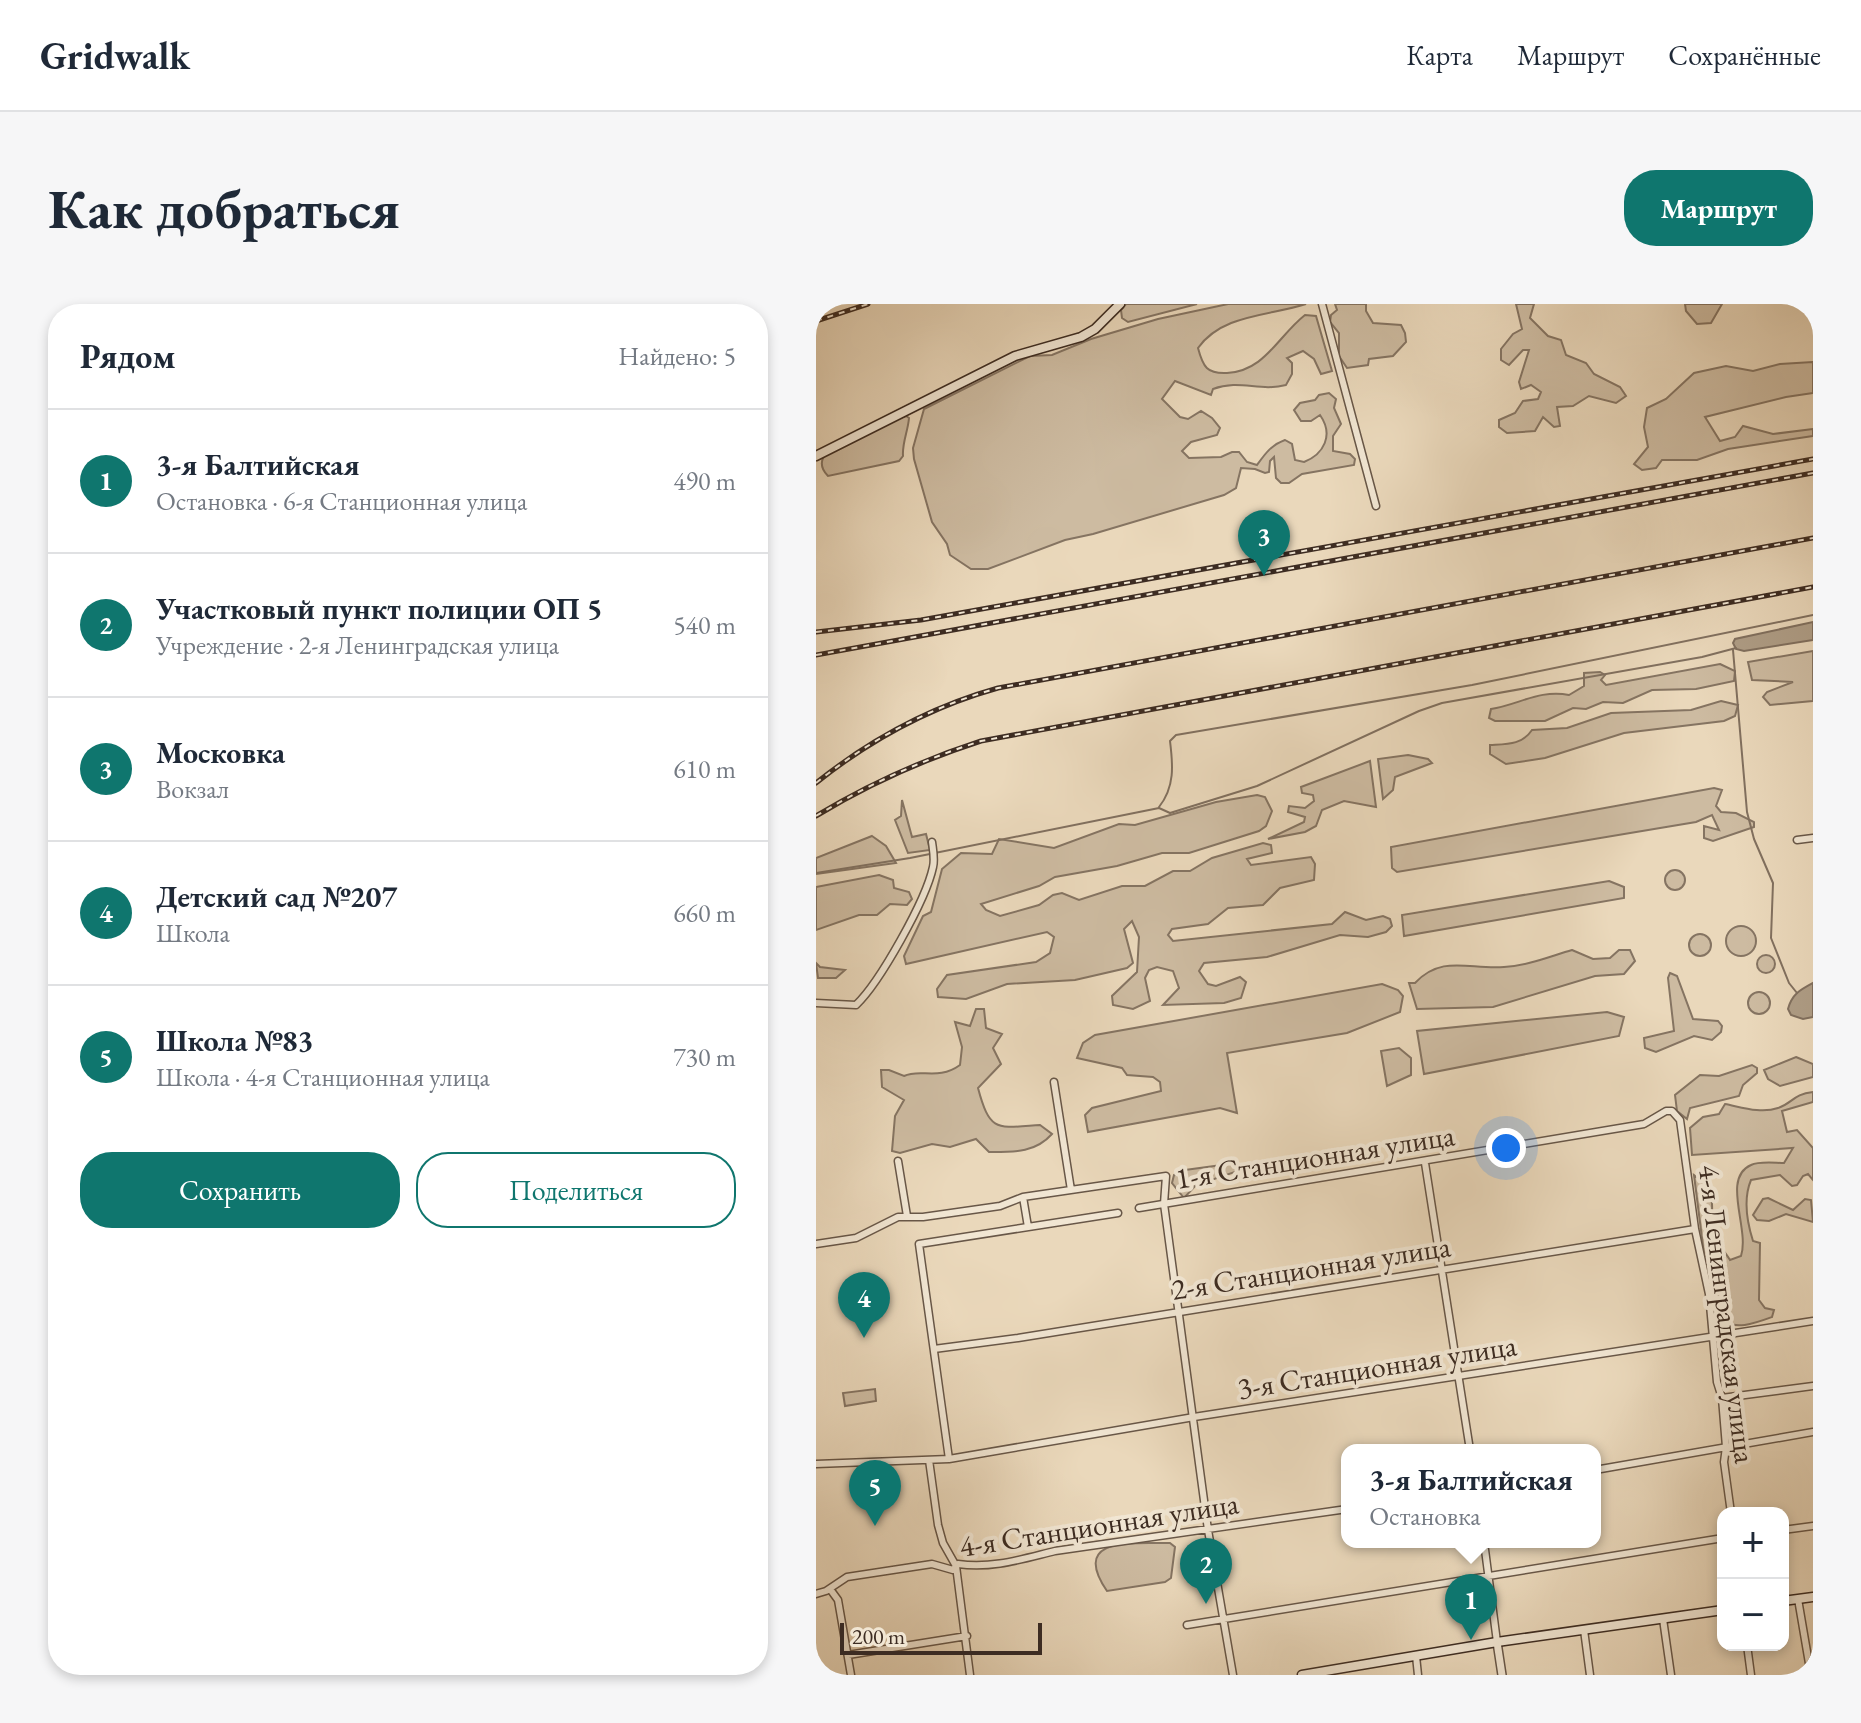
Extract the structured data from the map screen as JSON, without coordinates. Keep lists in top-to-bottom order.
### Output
{
  "streets": {
    "street": [
      "1-я Станционная улица",
      "2-я Станционная улица",
      "4-я Ленинградская улица",
      "3-я Станционная улица",
      "4-я Станционная улица"
    ]
  },
  "crossings": [
    ["1-я Станционная улица", "4-я Ленинградская улица"],
    ["2-я Станционная улица", "4-я Ленинградская улица"],
    ["4-я Ленинградская улица", "3-я Станционная улица"]
  ],
  "scale_bar": "200 m",
  "page": {
    "header": "Gridwalk",
    "nav": ["Карта", "Маршрут", "Сохранённые"],
    "buttons": [
      "Маршрут",
      ["Сохранить", "Поделиться"]
    ],
    "title": "Как добраться",
    "heading": ["Рядом", "Найдено: 5"],
    "list": [
      {
        "mark": "1",
        "name": "3-я Балтийская",
        "note": "Остановка · 6-я Станционная улица",
        "value": "490 m"
      },
      {
        "mark": "2",
        "name": "Участковый пункт полиции ОП 5",
        "note": "Учреждение · 2-я Ленинградская улица",
        "value": "540 m"
      },
      {
        "mark": "3",
        "name": "Московка",
        "note": "Вокзал",
        "value": "610 m"
      },
      {
        "mark": "4",
        "name": "Детский сад №207",
        "note": "Школа",
        "value": "660 m"
      },
      {
        "mark": "5",
        "name": "Школа №83",
        "note": "Школа · 4-я Станционная улица",
        "value": "730 m"
      }
    ],
    "pins": [
      "3",
      "4",
      "5",
      "2",
      "1"
    ],
    "popup": ["3-я Балтийская", "Остановка"],
    "map_buttons": ["+", "−"],
    "scale": "200 m"
  }
}
